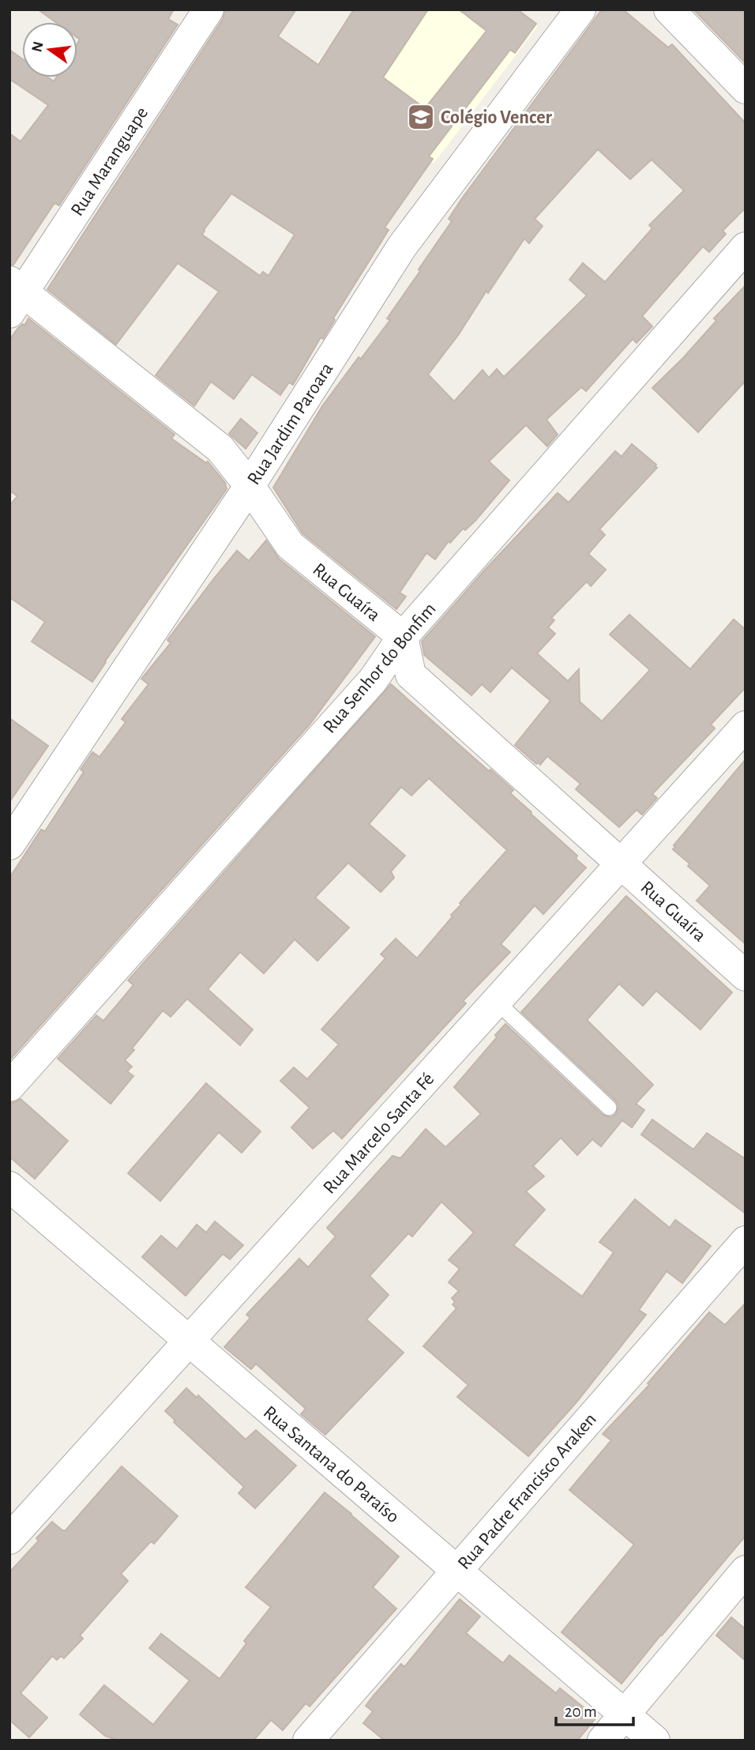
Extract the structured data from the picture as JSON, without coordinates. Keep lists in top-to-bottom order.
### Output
{
  "streets": {
    "street": [
      "Rua Maranguape",
      "Rua Jardim Paroara",
      "Rua Guaíra",
      "Rua Senhor do Bonfim",
      "Rua Marcelo Santa Fé",
      "Rua Santana do Paraíso",
      "Rua Padre Francisco Araken"
    ]
  },
  "crossings": [
    ["Rua Maranguape", "Rua Guaíra"],
    ["Rua Jardim Paroara", "Rua Guaíra"],
    ["Rua Guaíra", "Rua Senhor do Bonfim"],
    ["Rua Guaíra", "Rua Marcelo Santa Fé"],
    ["Rua Marcelo Santa Fé", "Rua Santana do Paraíso"],
    ["Rua Santana do Paraíso", "Rua Padre Francisco Araken"]
  ],
  "places": {
    "school or university": ["Colégio Vencer"]
  },
  "scale_bar": "20 m",
  "north": "left"
}
